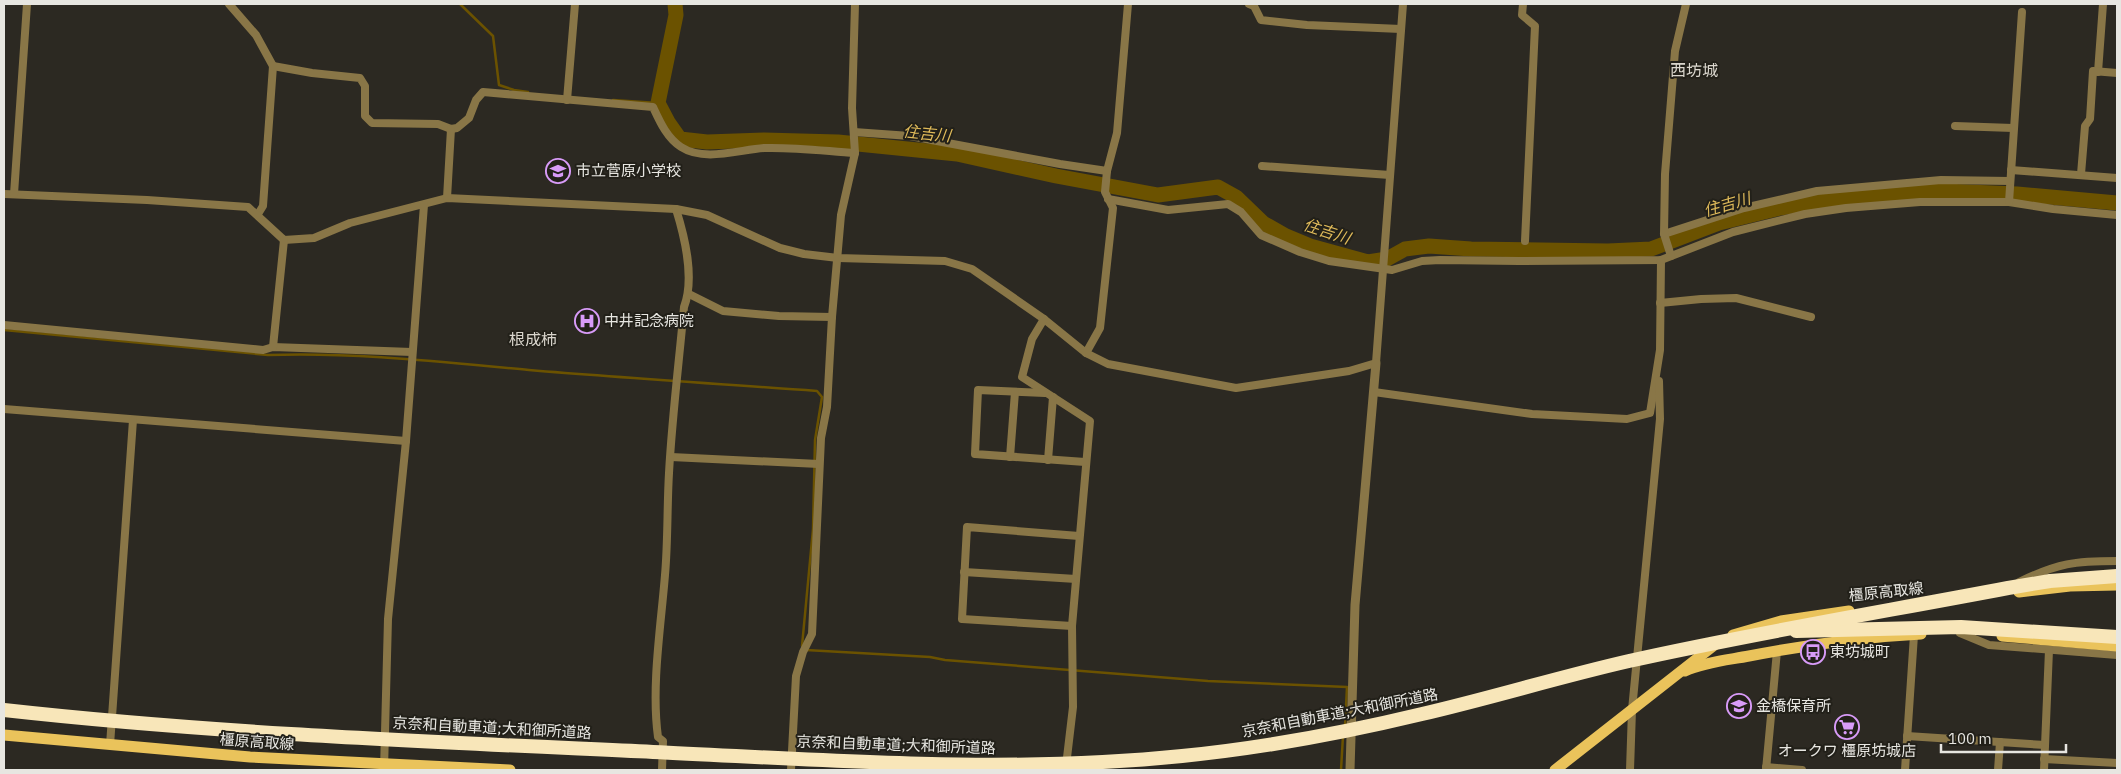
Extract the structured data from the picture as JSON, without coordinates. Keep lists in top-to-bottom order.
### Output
{
  "streets": {
    "highway": ["京奈和自動車道;大和御所道路"],
    "main road": ["橿原高取線"]
  },
  "districts": ["西坊城", "根成柿"],
  "water": ["住吉川"],
  "places": {
    "school or university": ["市立菅原小学校", "金橋保育所"],
    "hospital": ["中井記念病院"],
    "bus stop": ["東坊城町"],
    "supermarket": ["オークワ 橿原坊城店"]
  },
  "scale_bar": "100 m"
}
